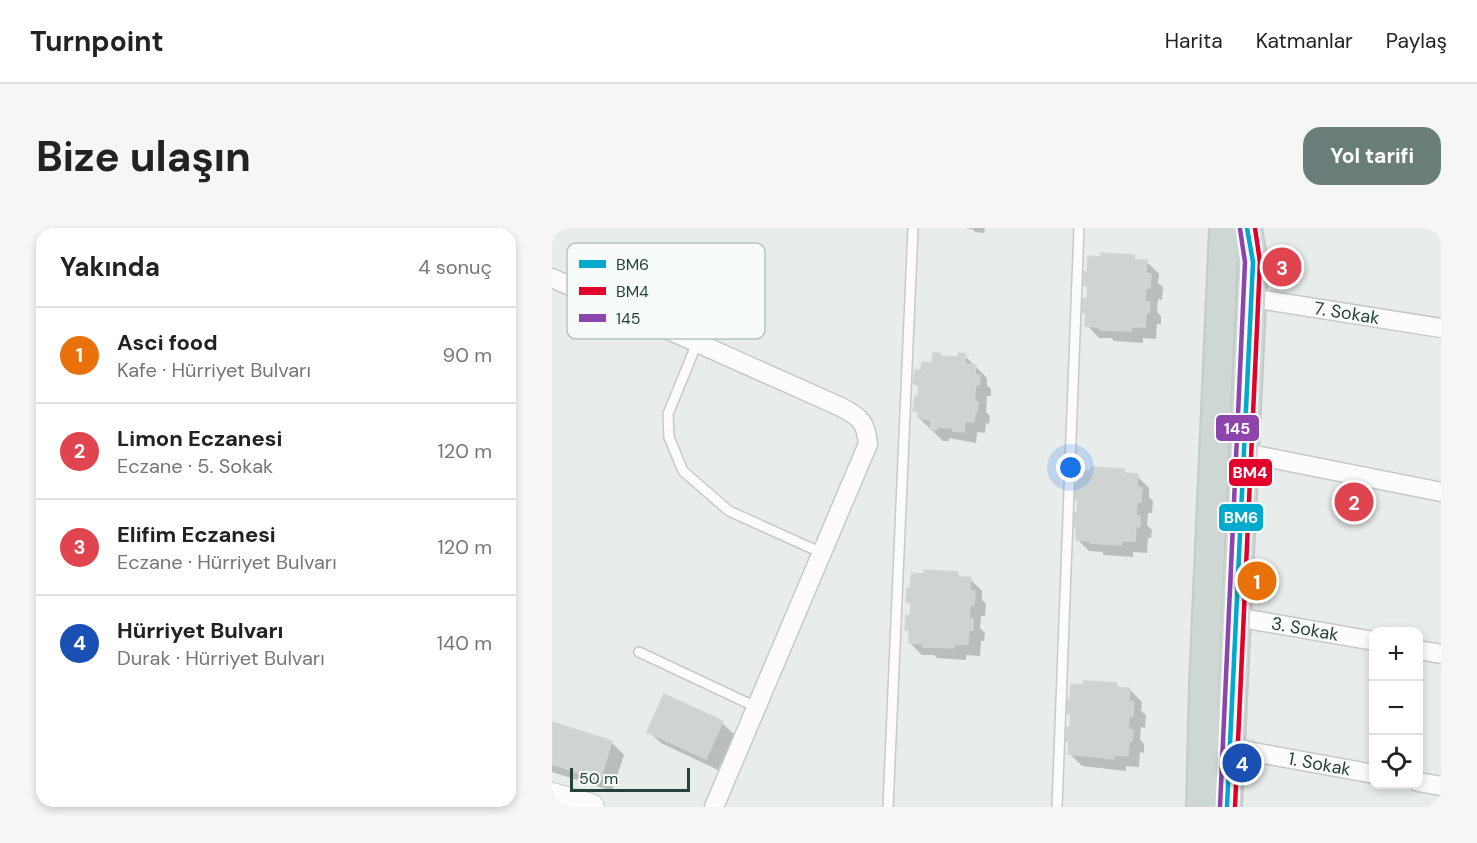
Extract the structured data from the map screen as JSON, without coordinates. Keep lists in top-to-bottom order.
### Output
{
  "streets": {
    "street": ["7. Sokak", "3. Sokak", "1. Sokak"]
  },
  "lines": ["transit line BM6", "transit line BM4", "transit line 145"],
  "legend": ["BM6", "BM4", "145"],
  "scale_bar": "50 m",
  "page": {
    "header": "Turnpoint",
    "nav": ["Harita", "Katmanlar", "Paylaş"],
    "buttons": "Yol tarifi",
    "title": "Bize ulaşın",
    "heading": ["Yakında", "4 sonuç"],
    "pins": [
      "3",
      "2",
      "1",
      "4"
    ],
    "list": [
      {
        "mark": "1",
        "name": "Asci food",
        "note": "Kafe · Hürriyet Bulvarı",
        "value": "90 m"
      },
      {
        "mark": "2",
        "name": "Limon Eczanesi",
        "note": "Eczane · 5. Sokak",
        "value": "120 m"
      },
      {
        "mark": "3",
        "name": "Elifim Eczanesi",
        "note": "Eczane · Hürriyet Bulvarı",
        "value": "120 m"
      },
      {
        "mark": "4",
        "name": "Hürriyet Bulvarı",
        "note": "Durak · Hürriyet Bulvarı",
        "value": "140 m"
      }
    ],
    "map_buttons": ["+", "−"],
    "scale": "50 m"
  }
}
